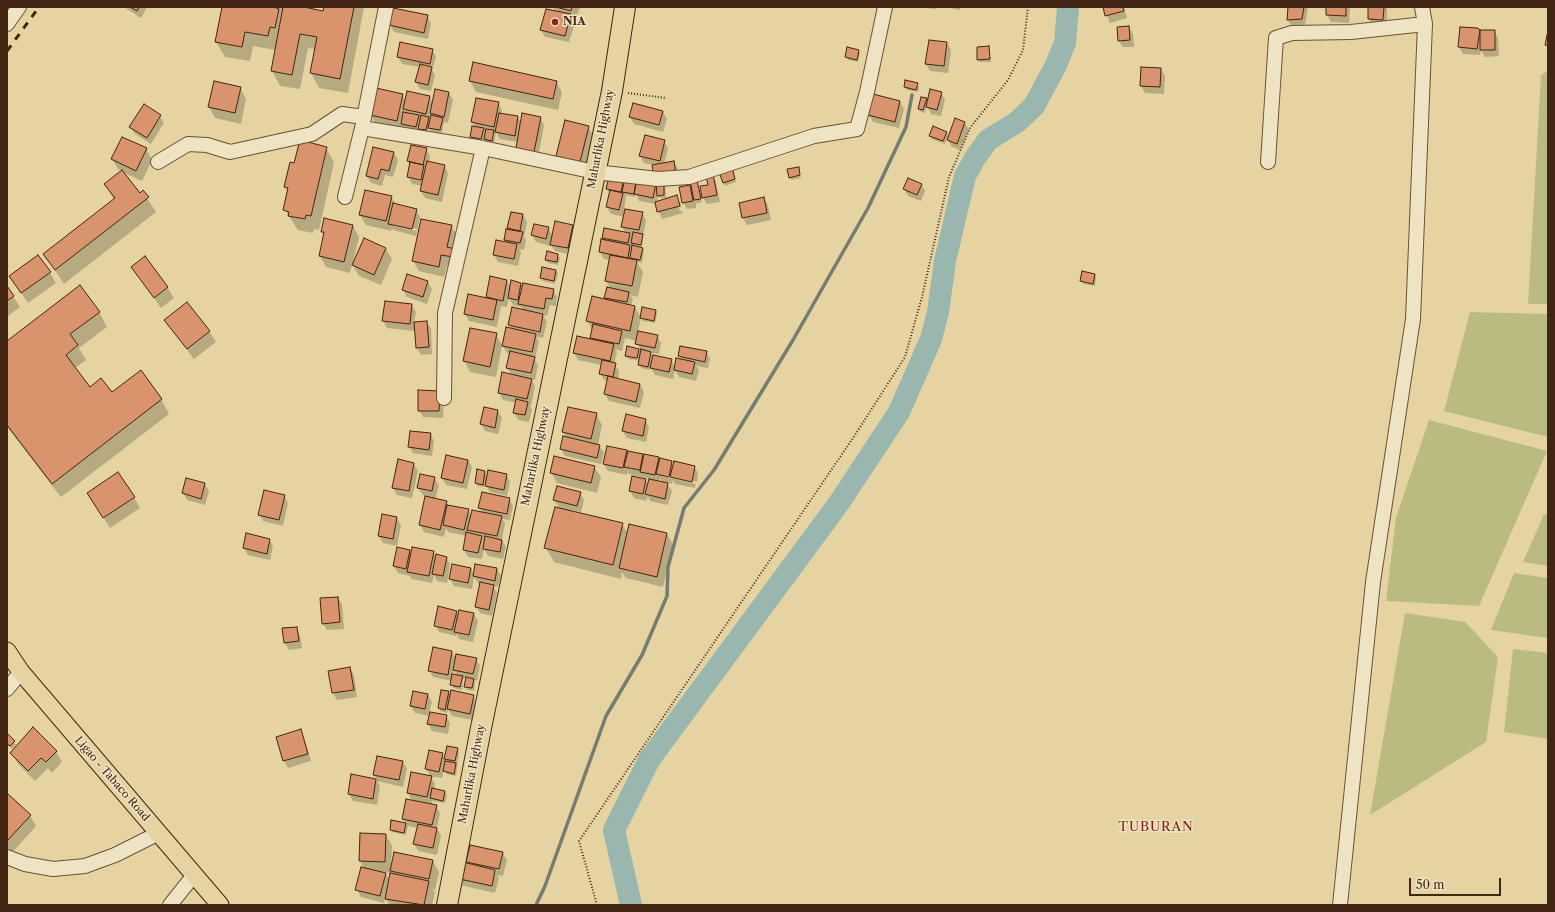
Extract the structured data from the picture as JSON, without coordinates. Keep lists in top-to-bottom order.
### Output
{
  "streets": {
    "highway": ["Maharlika Highway"],
    "main road": ["Ligao - Tabaco Road"]
  },
  "districts": ["TUBURAN"],
  "places": ["NIA"],
  "scale_bar": "50 m"
}
